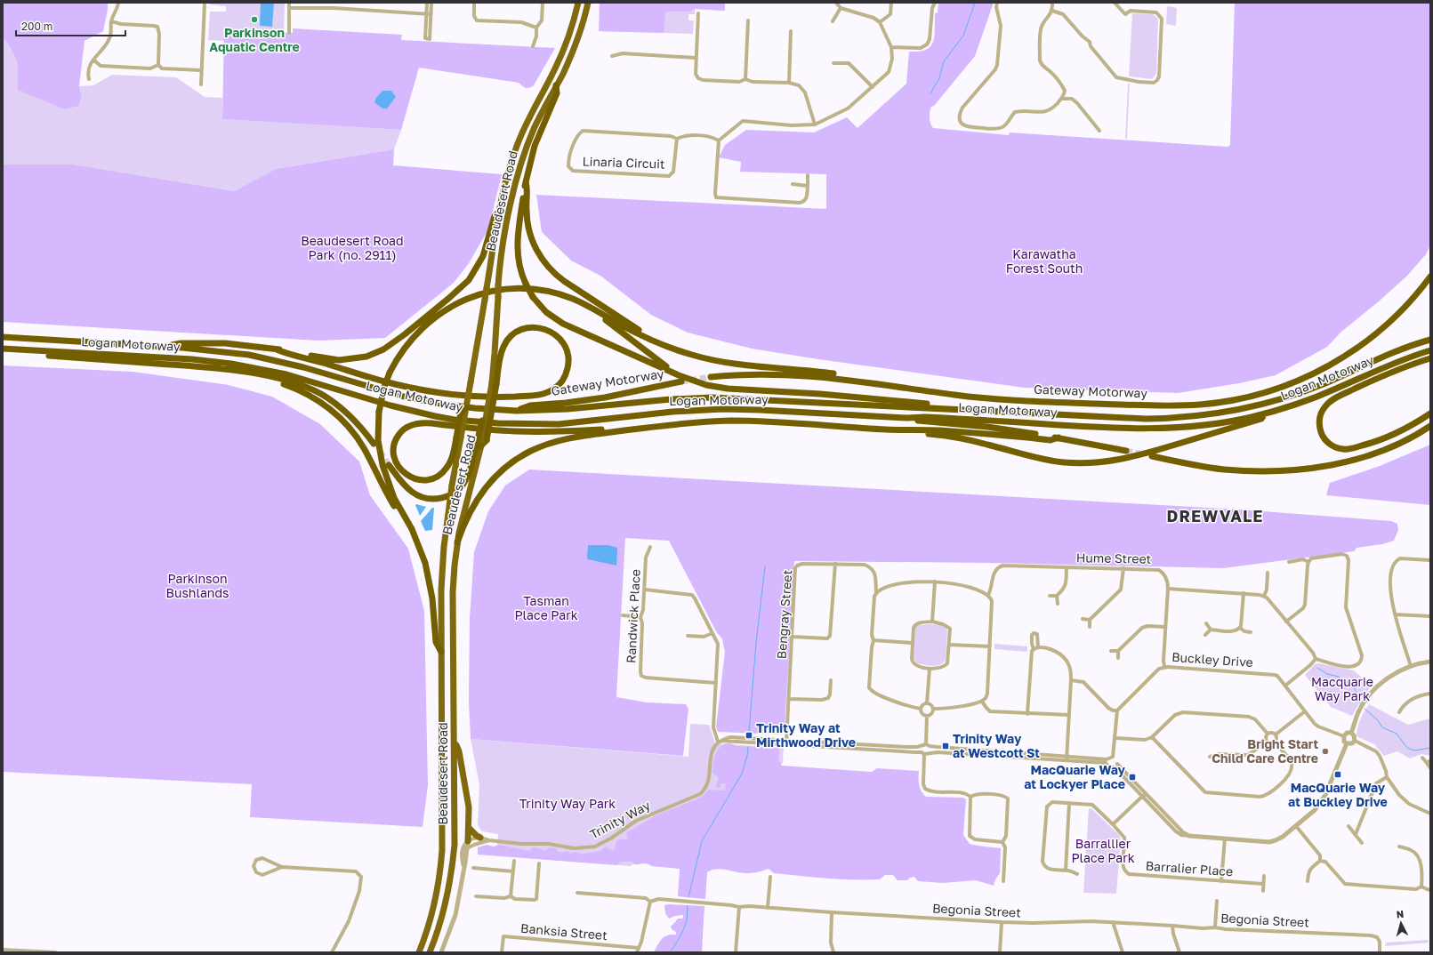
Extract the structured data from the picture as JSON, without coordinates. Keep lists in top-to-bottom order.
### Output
{
  "streets": {
    "highway": ["Beaudesert Road", "Logan Motorway", "Gateway Motorway"],
    "street": [
      "Linaria Circuit",
      "Hume Street",
      "Bengray Street",
      "Randwick Place",
      "Buckley Drive",
      "Trinity Way",
      "Barralier Place",
      "Begonia Street",
      "Banksia Street"
    ]
  },
  "crossings": [
    ["Logan Motorway", "Gateway Motorway"],
    ["Hume Street", "Buckley Drive"]
  ],
  "districts": ["DREWVALE"],
  "parks": [
    "Beaudesert Road Park (no. 2911)",
    "Karawatha Forest South",
    "Parkinson Bushlands",
    "Tasman Place Park",
    "Macquarie Way Park",
    "Trinity Way Park",
    "Barrallier Place Park"
  ],
  "places": {
    "other": ["Parkinson Aquatic Centre", "Bright Start Child Care Centre"],
    "transit": [
      "Trinity Way at Mirthwood Drive",
      "Trinity Way at Westcott St",
      "MacQuarie Way at Buckley Drive",
      "MacQuarie Way at Lockyer Place"
    ]
  },
  "scale_bar": "200 m",
  "north": "top"
}
